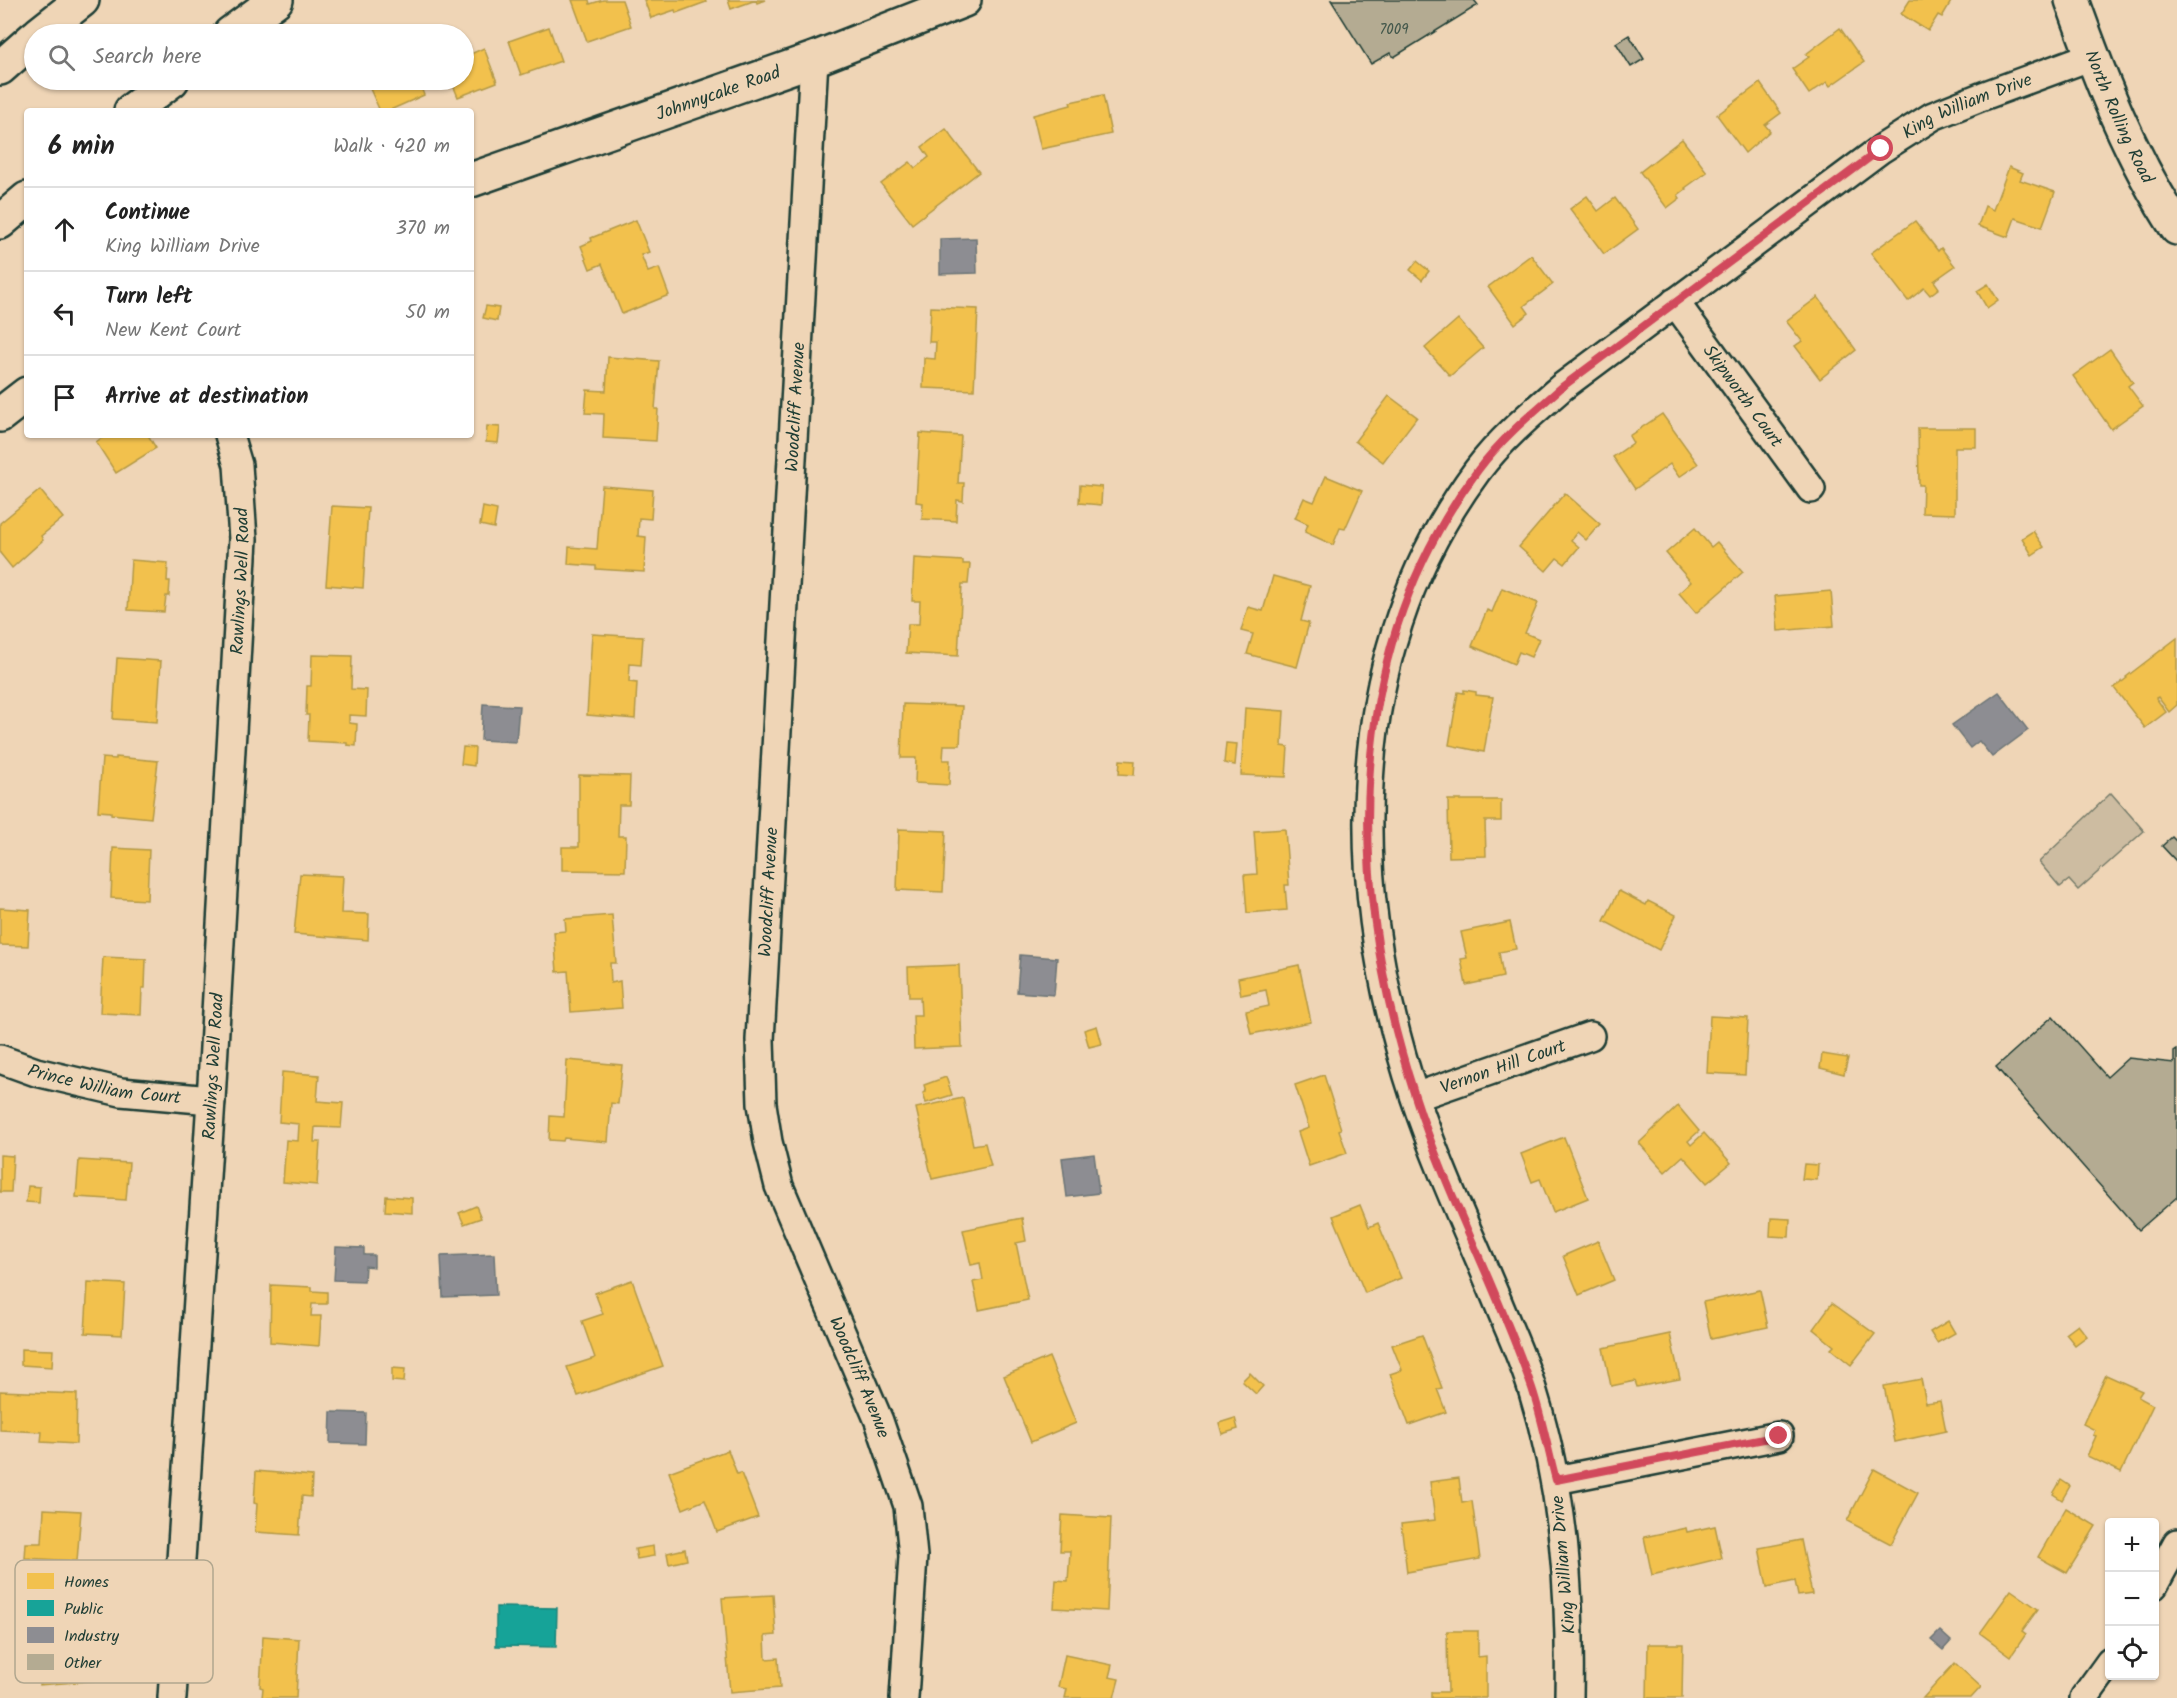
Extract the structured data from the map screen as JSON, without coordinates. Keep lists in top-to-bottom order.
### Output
{
  "streets": {
    "main road": ["Johnnycake Road", "North Rolling Road"],
    "street": [
      "King William Drive",
      "Skipworth Court",
      "Woodcliff Avenue",
      "Rawlings Well Road",
      "Vernon Hill Court",
      "Prince William Court"
    ]
  },
  "crossings": [
    ["Johnnycake Road", "Woodcliff Avenue"],
    ["King William Drive", "North Rolling Road"],
    ["King William Drive", "Skipworth Court"],
    ["King William Drive", "Vernon Hill Court"],
    ["Rawlings Well Road", "Prince William Court"]
  ],
  "house_numbers": ["7009"],
  "legend": [
    "Homes",
    "Public",
    "Industry",
    "Other"
  ],
  "page": {
    "search": "Search here",
    "heading": ["6 min", "Walk · 420 m"],
    "list": [
      ["Continue", "King William Drive", "370 m"],
      ["Turn left", "New Kent Court", "50 m"],
      "Arrive at destination"
    ],
    "map_buttons": ["+", "−"]
  }
}
